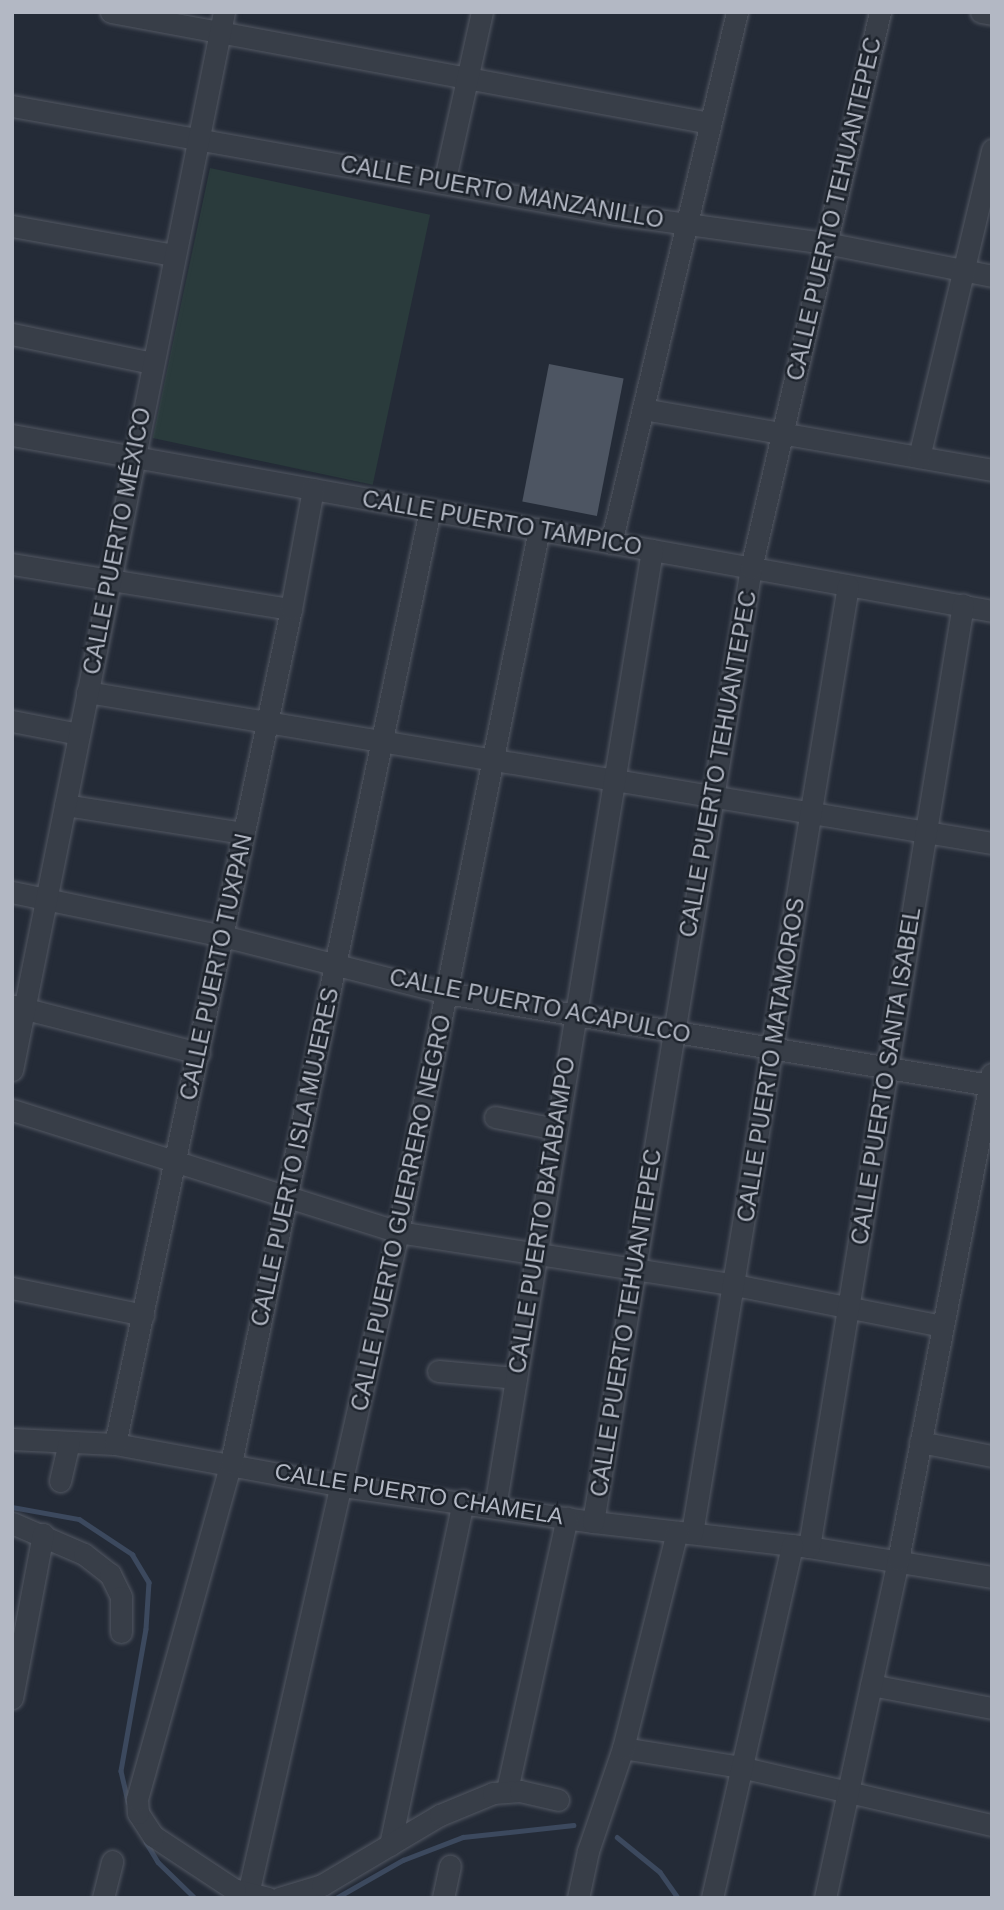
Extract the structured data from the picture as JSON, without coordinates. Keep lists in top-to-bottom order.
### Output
{
  "streets": {
    "street": [
      "CALLE PUERTO MANZANILLO",
      "CALLE PUERTO TEHUANTEPEC",
      "CALLE PUERTO TAMPICO",
      "CALLE PUERTO MÉXICO",
      "CALLE PUERTO TUXPAN",
      "CALLE PUERTO ACAPULCO",
      "CALLE PUERTO MATAMOROS",
      "CALLE PUERTO SANTA ISABEL",
      "CALLE PUERTO ISLA MUJERES",
      "CALLE PUERTO GUERRERO NEGRO",
      "CALLE PUERTO BATABAMPO",
      "CALLE PUERTO CHAMELA"
    ]
  },
  "crossings": [
    ["CALLE PUERTO MANZANILLO", "CALLE PUERTO TEHUANTEPEC"],
    ["CALLE PUERTO MANZANILLO", "CALLE PUERTO MÉXICO"],
    ["CALLE PUERTO TEHUANTEPEC", "CALLE PUERTO TAMPICO"],
    ["CALLE PUERTO TEHUANTEPEC", "CALLE PUERTO ACAPULCO"],
    ["CALLE PUERTO TEHUANTEPEC", "CALLE PUERTO CHAMELA"],
    ["CALLE PUERTO TAMPICO", "CALLE PUERTO MÉXICO"],
    ["CALLE PUERTO TAMPICO", "CALLE PUERTO TUXPAN"],
    ["CALLE PUERTO TAMPICO", "CALLE PUERTO MATAMOROS"],
    ["CALLE PUERTO TAMPICO", "CALLE PUERTO SANTA ISABEL"],
    ["CALLE PUERTO TAMPICO", "CALLE PUERTO ISLA MUJERES"],
    ["CALLE PUERTO TAMPICO", "CALLE PUERTO GUERRERO NEGRO"],
    ["CALLE PUERTO TAMPICO", "CALLE PUERTO BATABAMPO"],
    ["CALLE PUERTO MÉXICO", "CALLE PUERTO ACAPULCO"],
    ["CALLE PUERTO TUXPAN", "CALLE PUERTO ACAPULCO"],
    ["CALLE PUERTO TUXPAN", "CALLE PUERTO CHAMELA"],
    ["CALLE PUERTO ACAPULCO", "CALLE PUERTO MATAMOROS"],
    ["CALLE PUERTO ACAPULCO", "CALLE PUERTO SANTA ISABEL"],
    ["CALLE PUERTO ACAPULCO", "CALLE PUERTO ISLA MUJERES"],
    ["CALLE PUERTO ACAPULCO", "CALLE PUERTO GUERRERO NEGRO"],
    ["CALLE PUERTO ACAPULCO", "CALLE PUERTO BATABAMPO"],
    ["CALLE PUERTO MATAMOROS", "CALLE PUERTO CHAMELA"],
    ["CALLE PUERTO SANTA ISABEL", "CALLE PUERTO CHAMELA"],
    ["CALLE PUERTO ISLA MUJERES", "CALLE PUERTO GUERRERO NEGRO"],
    ["CALLE PUERTO ISLA MUJERES", "CALLE PUERTO CHAMELA"],
    ["CALLE PUERTO GUERRERO NEGRO", "CALLE PUERTO CHAMELA"],
    ["CALLE PUERTO BATABAMPO", "CALLE PUERTO CHAMELA"]
  ]
}
